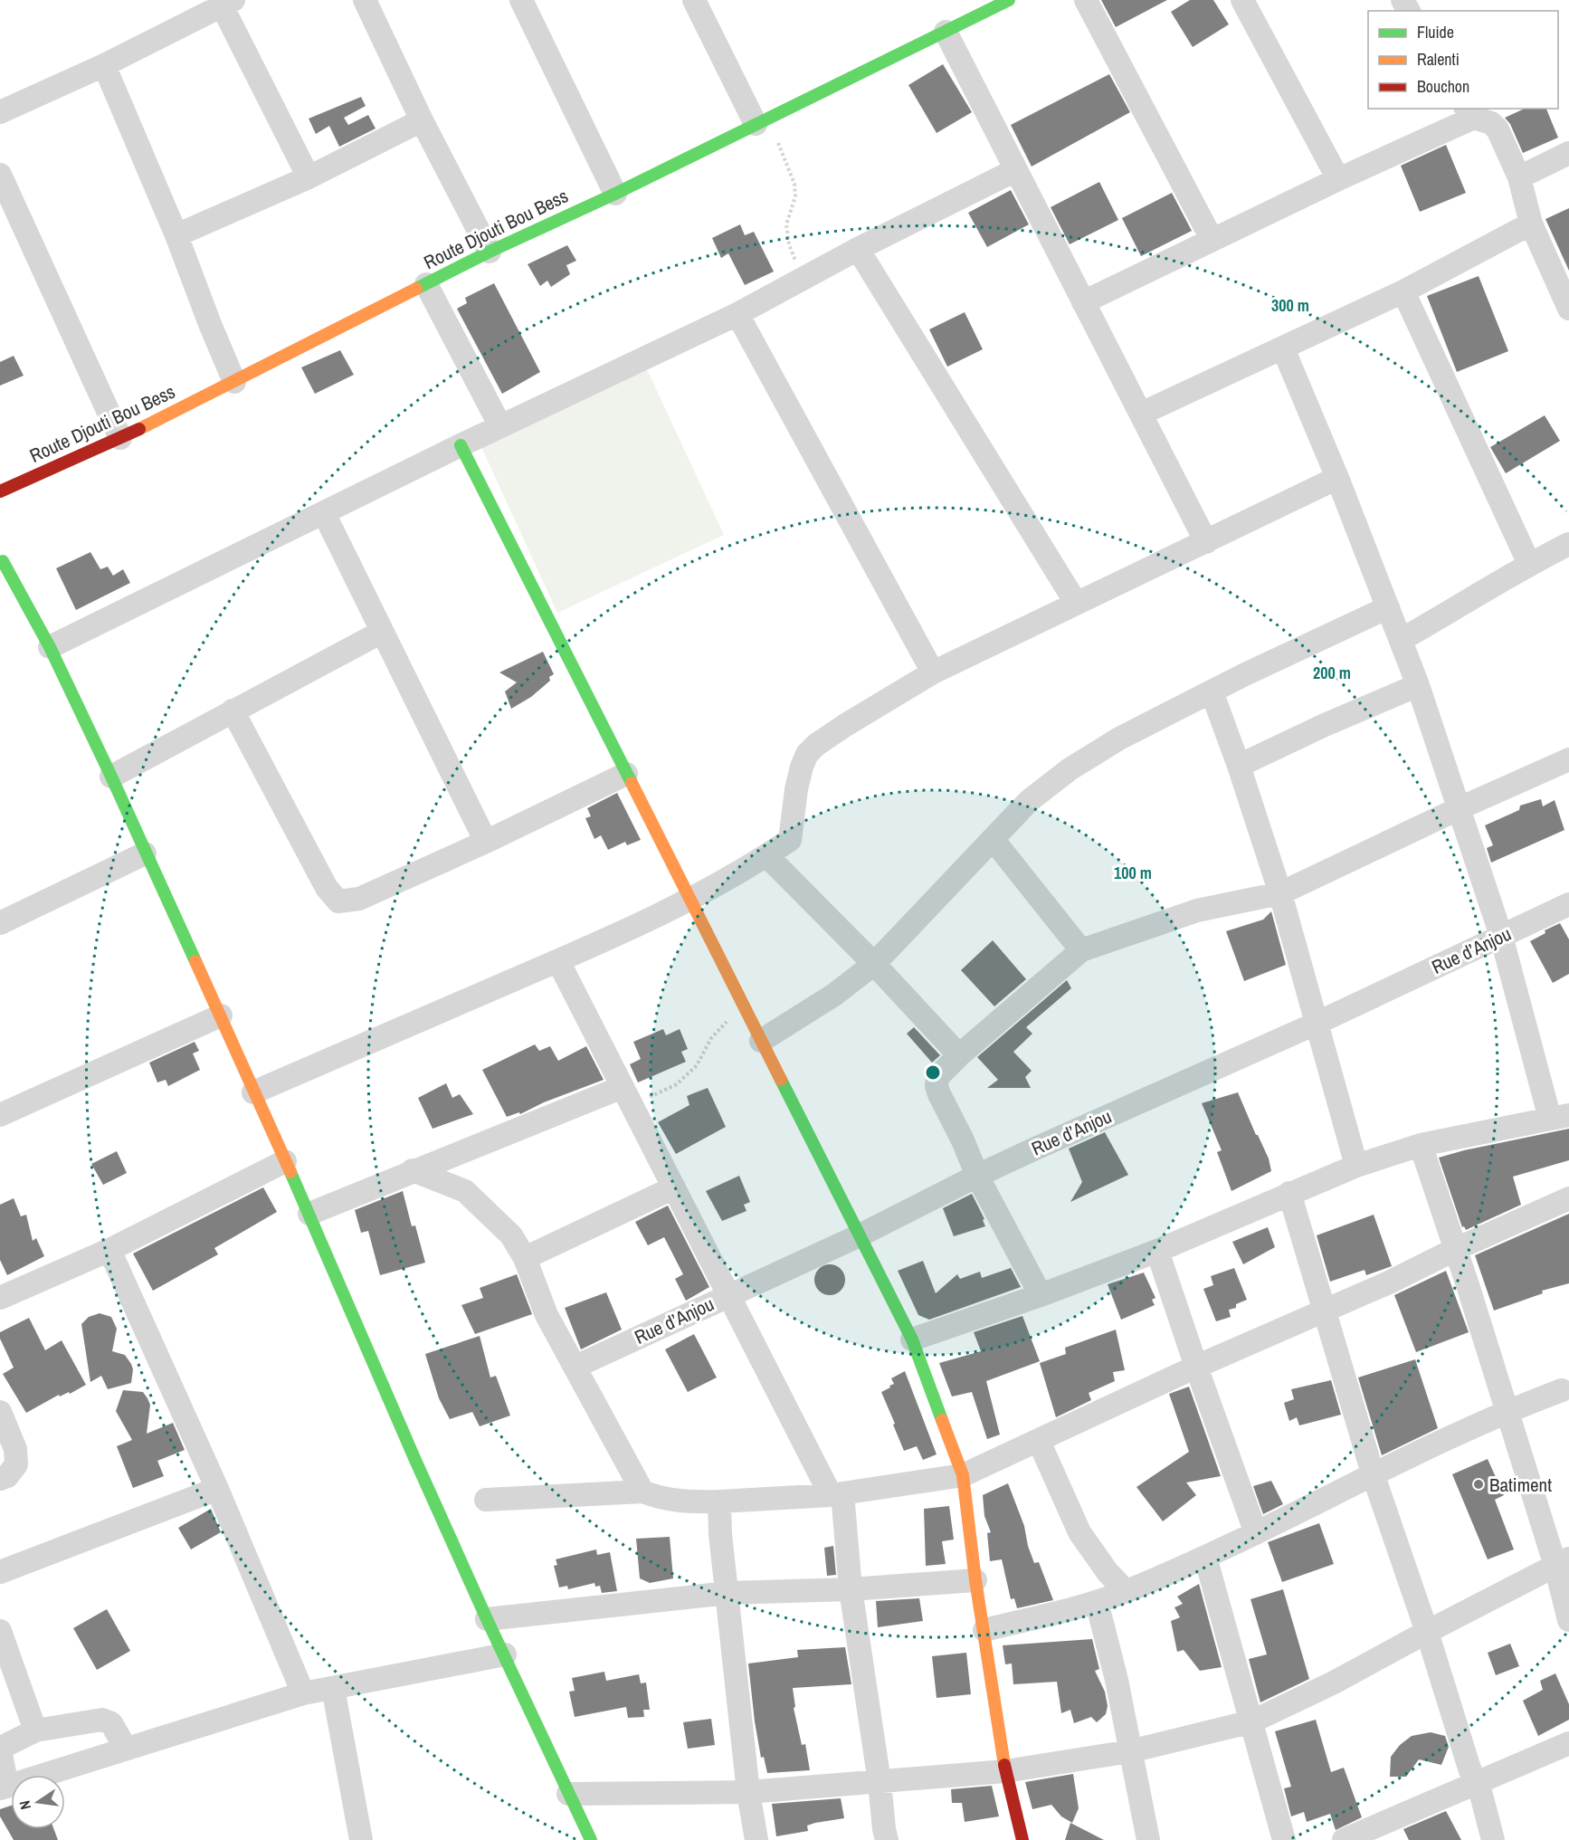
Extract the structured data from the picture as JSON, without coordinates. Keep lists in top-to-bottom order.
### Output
{
  "streets": {
    "street": ["Route Djouti Bou Bess", "Rue d’Anjou"]
  },
  "places": ["Batiment"],
  "legend": ["Fluide", "Ralenti", "Bouchon"],
  "north": "left",
  "rings": ["300 m", "200 m", "100 m"]
}
